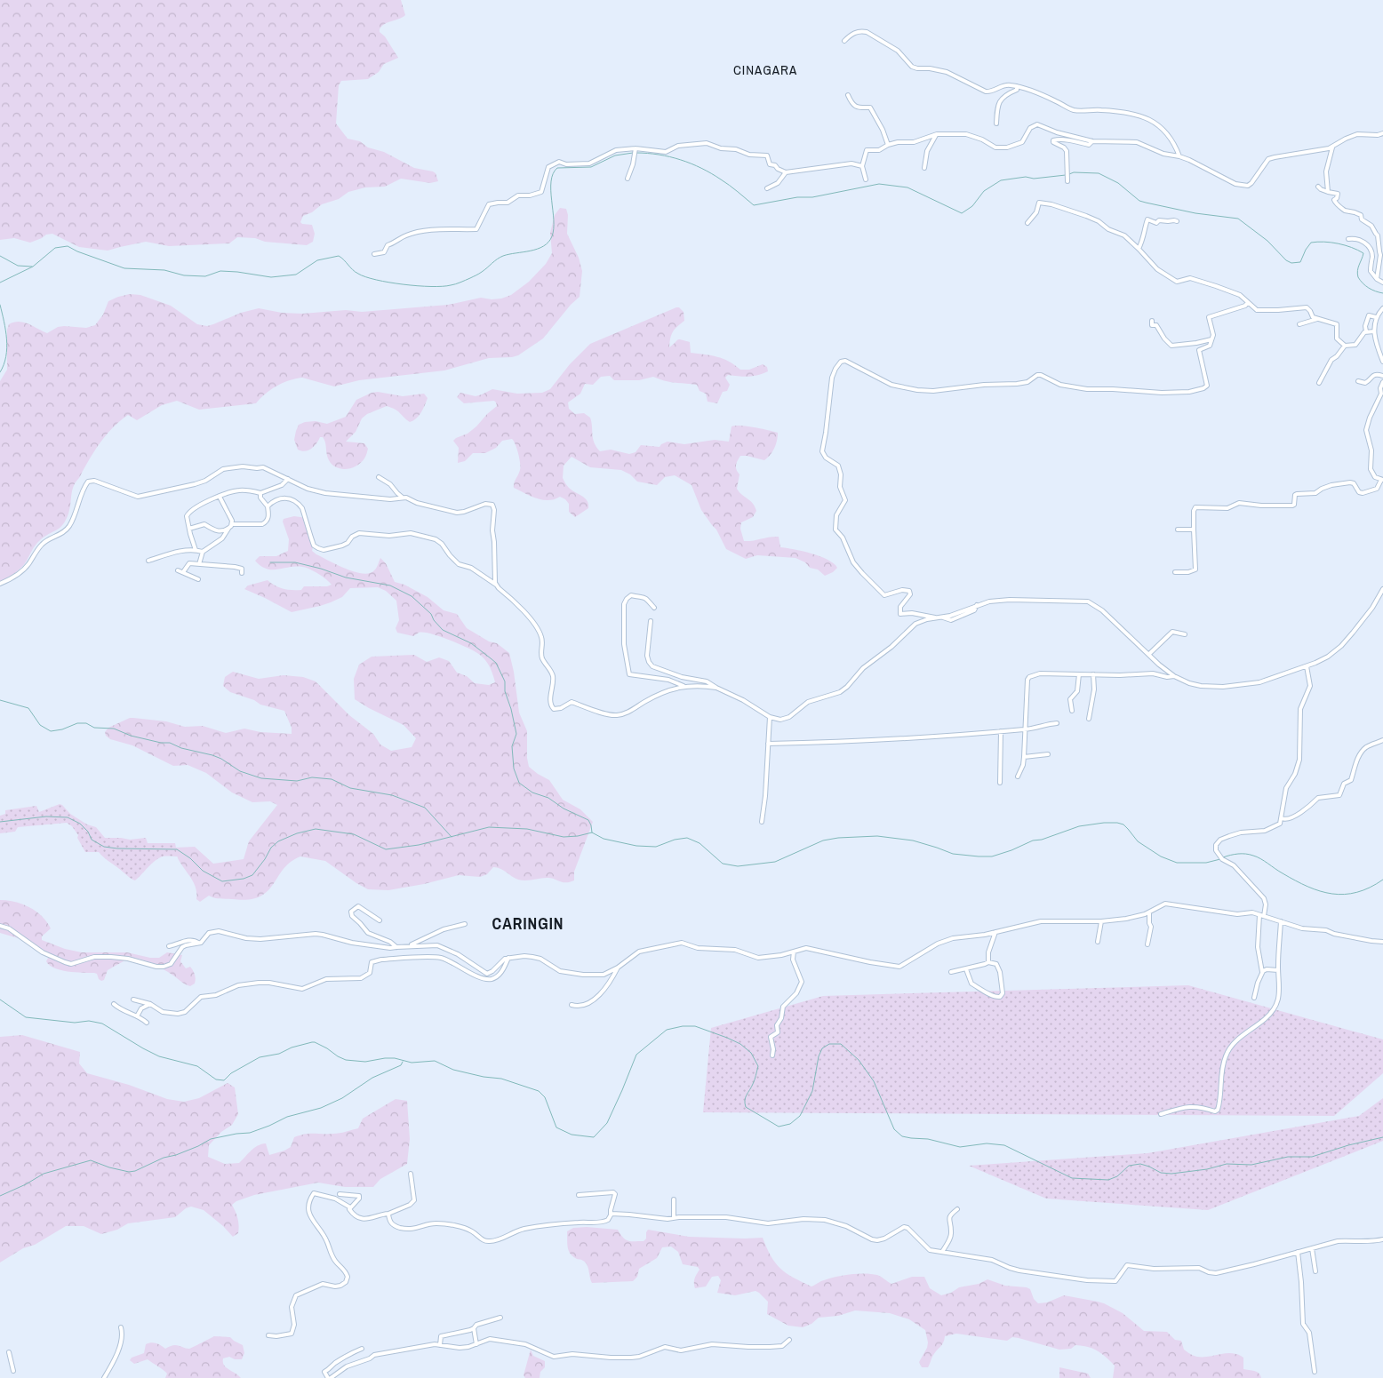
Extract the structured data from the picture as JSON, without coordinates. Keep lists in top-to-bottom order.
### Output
{
  "districts": ["CINAGARA", "CARINGIN"]
}
